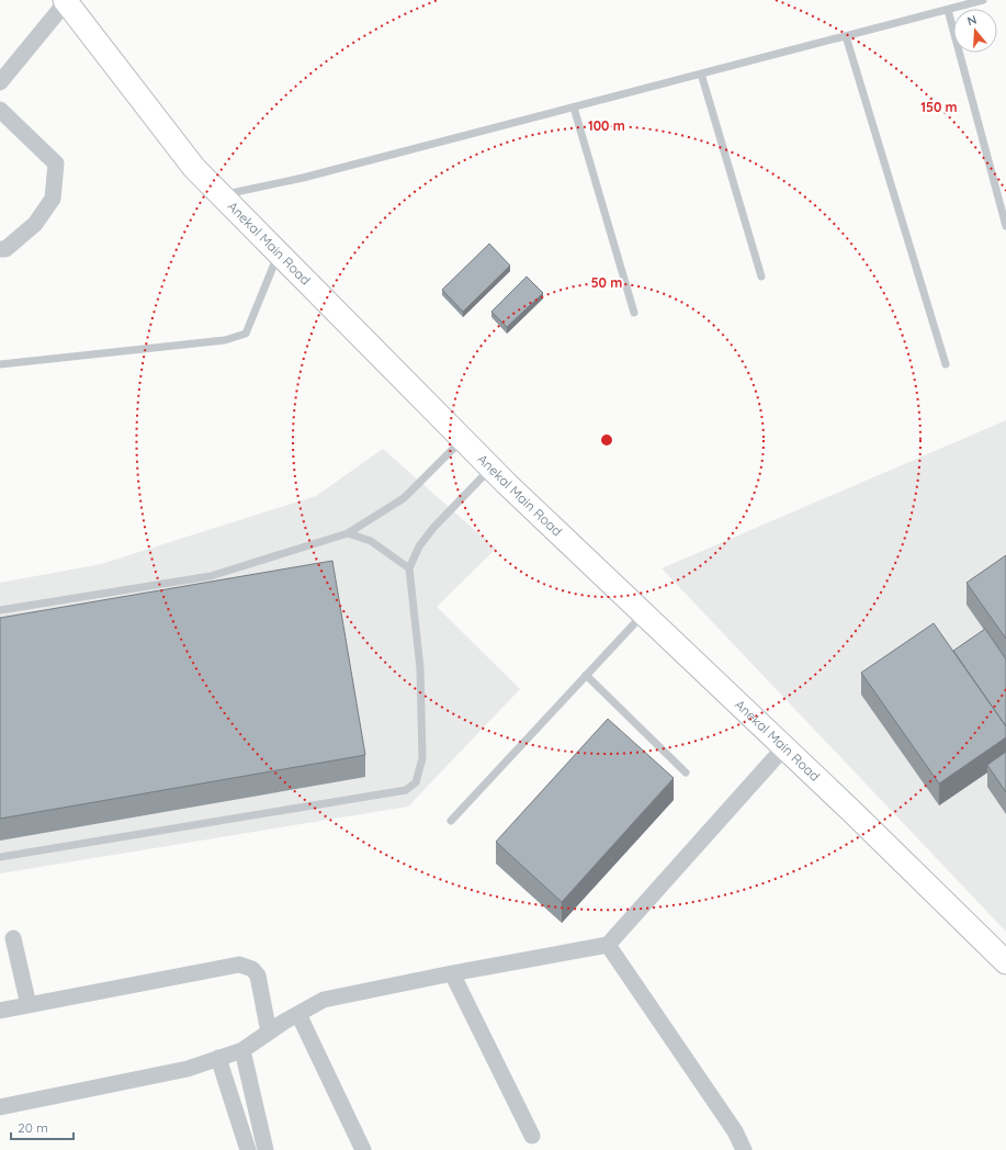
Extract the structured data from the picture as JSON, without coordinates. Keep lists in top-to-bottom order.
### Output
{
  "streets": {
    "main road": ["Anekal Main Road"]
  },
  "scale_bar": "20 m",
  "north": "top",
  "rings": ["150 m", "100 m", "50 m"]
}
